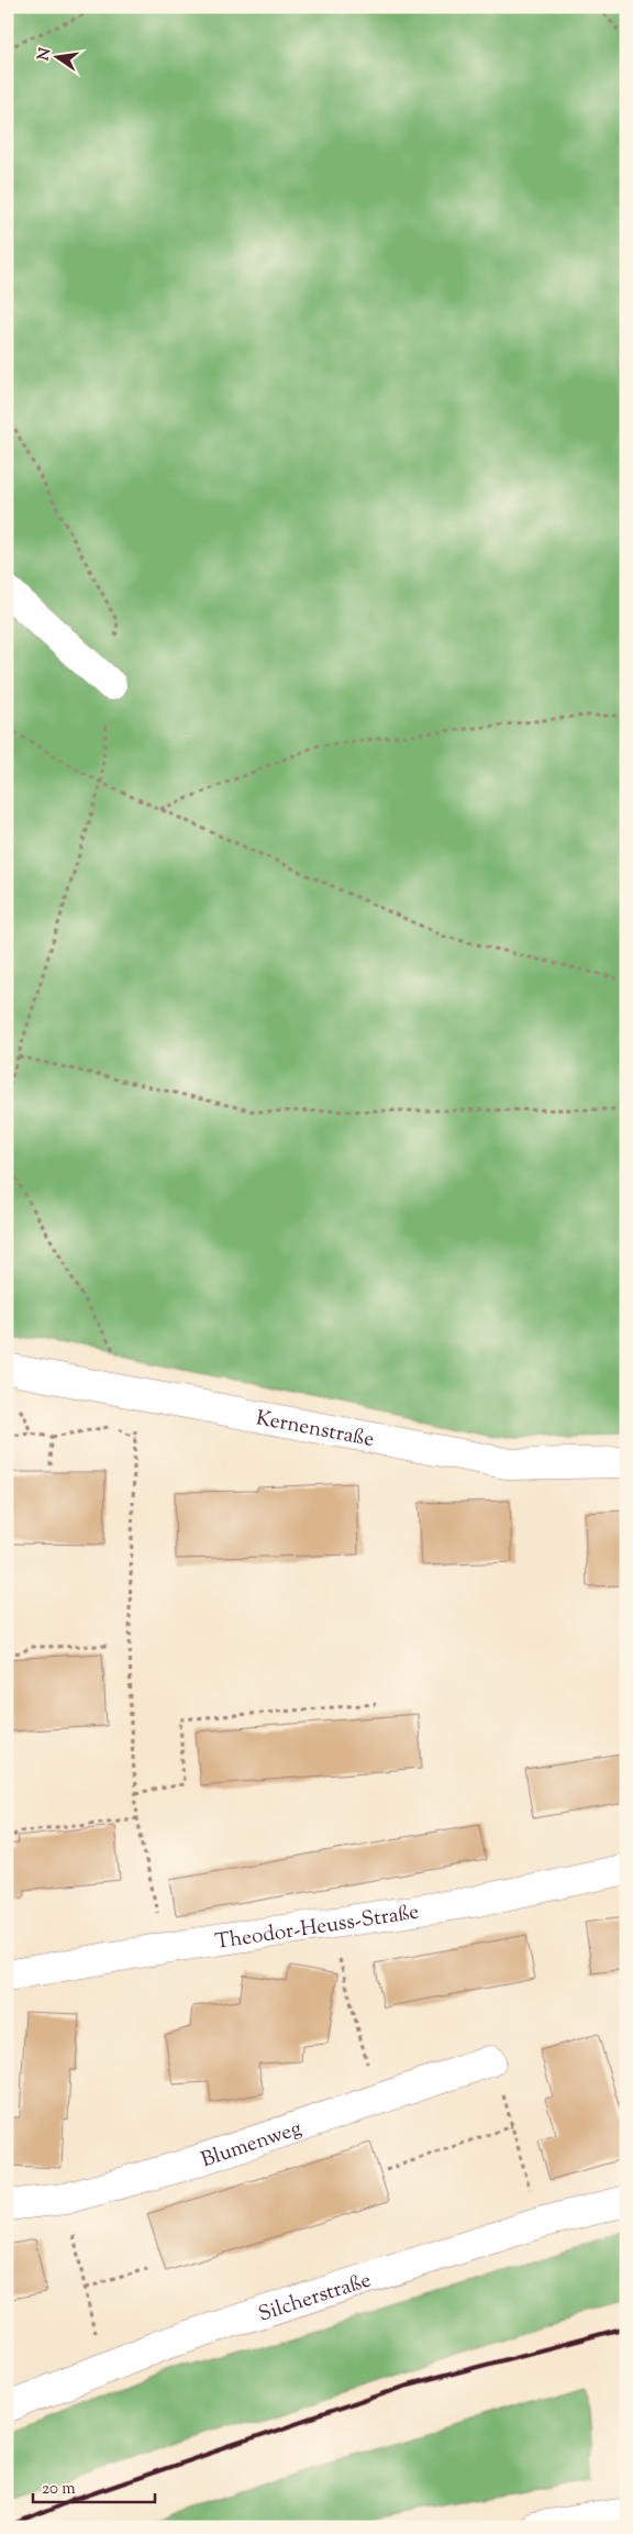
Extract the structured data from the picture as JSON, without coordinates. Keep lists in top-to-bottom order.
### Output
{
  "streets": {
    "street": [
      "Kernenstraße",
      "Theodor-Heuss-Straße",
      "Blumenweg",
      "Silcherstraße"
    ]
  },
  "scale_bar": "20 m",
  "north": "left"
}
